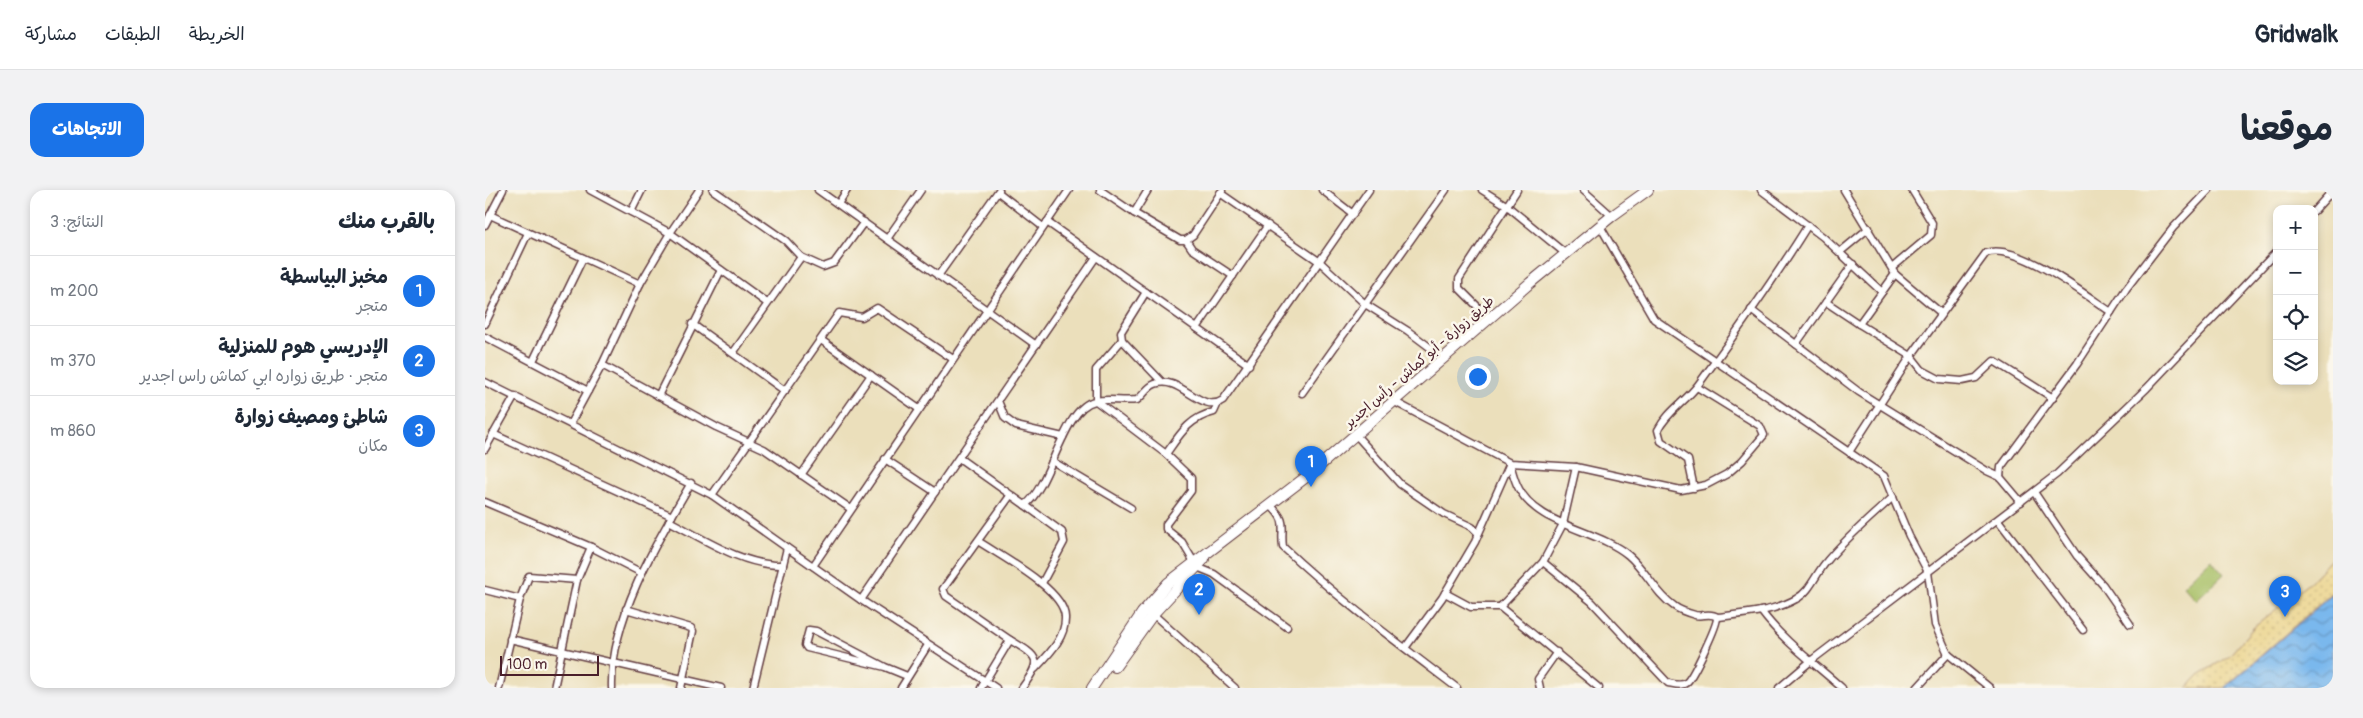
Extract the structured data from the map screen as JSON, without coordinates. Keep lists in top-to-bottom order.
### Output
{
  "streets": {
    "main road": ["طريق زوارة - أبو كماش - رأس اجدير"]
  },
  "scale_bar": "100 m",
  "page": {
    "header": "Gridwalk",
    "nav": ["الخريطة", "الطبقات", "مشاركة"],
    "title": "موقعنا",
    "buttons": "الاتجاهات",
    "heading": ["بالقرب منك", "النتائج: 3"],
    "map_buttons": ["+", "−"],
    "list": [
      {
        "mark": "1",
        "name": "مخبز البياسطة",
        "note": "متجر",
        "value": "200 m"
      },
      {
        "mark": "2",
        "name": "الإدريسي هوم للمنزلية",
        "note": "متجر · طريق زواره ابي كماش راس اجدير",
        "value": "370 m"
      },
      {
        "mark": "3",
        "name": "شاطئ ومصيف زوارة",
        "note": "مكان",
        "value": "860 m"
      }
    ],
    "pins": ["1", "2", "3"],
    "scale": "100 m"
  }
}
